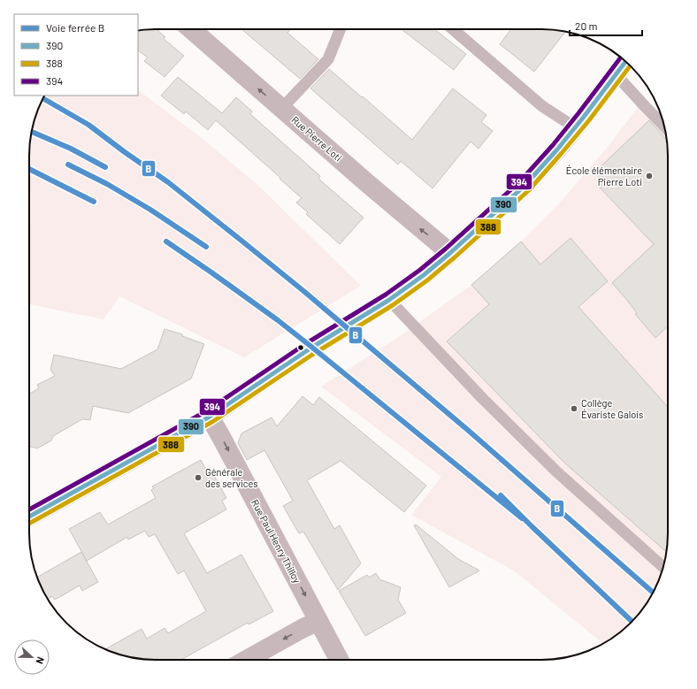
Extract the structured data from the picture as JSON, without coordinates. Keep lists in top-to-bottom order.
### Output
{
  "streets": {
    "street": ["Rue Pierre Loti", "Rue Paul Henry Thilloy"]
  },
  "one_way": ["Rue Pierre Loti", "Rue Paul Henry Thilloy"],
  "places": ["École élémentaire Pierre Loti", "Collège Évariste Galois", "Générale des services"],
  "lines": [
    "transit line 394",
    "transit line 390",
    "transit line 388",
    "rail line B"
  ],
  "legend": [
    "Voie ferrée B",
    "390",
    "388",
    "394"
  ],
  "scale_bar": "20 m",
  "north": "right"
}
